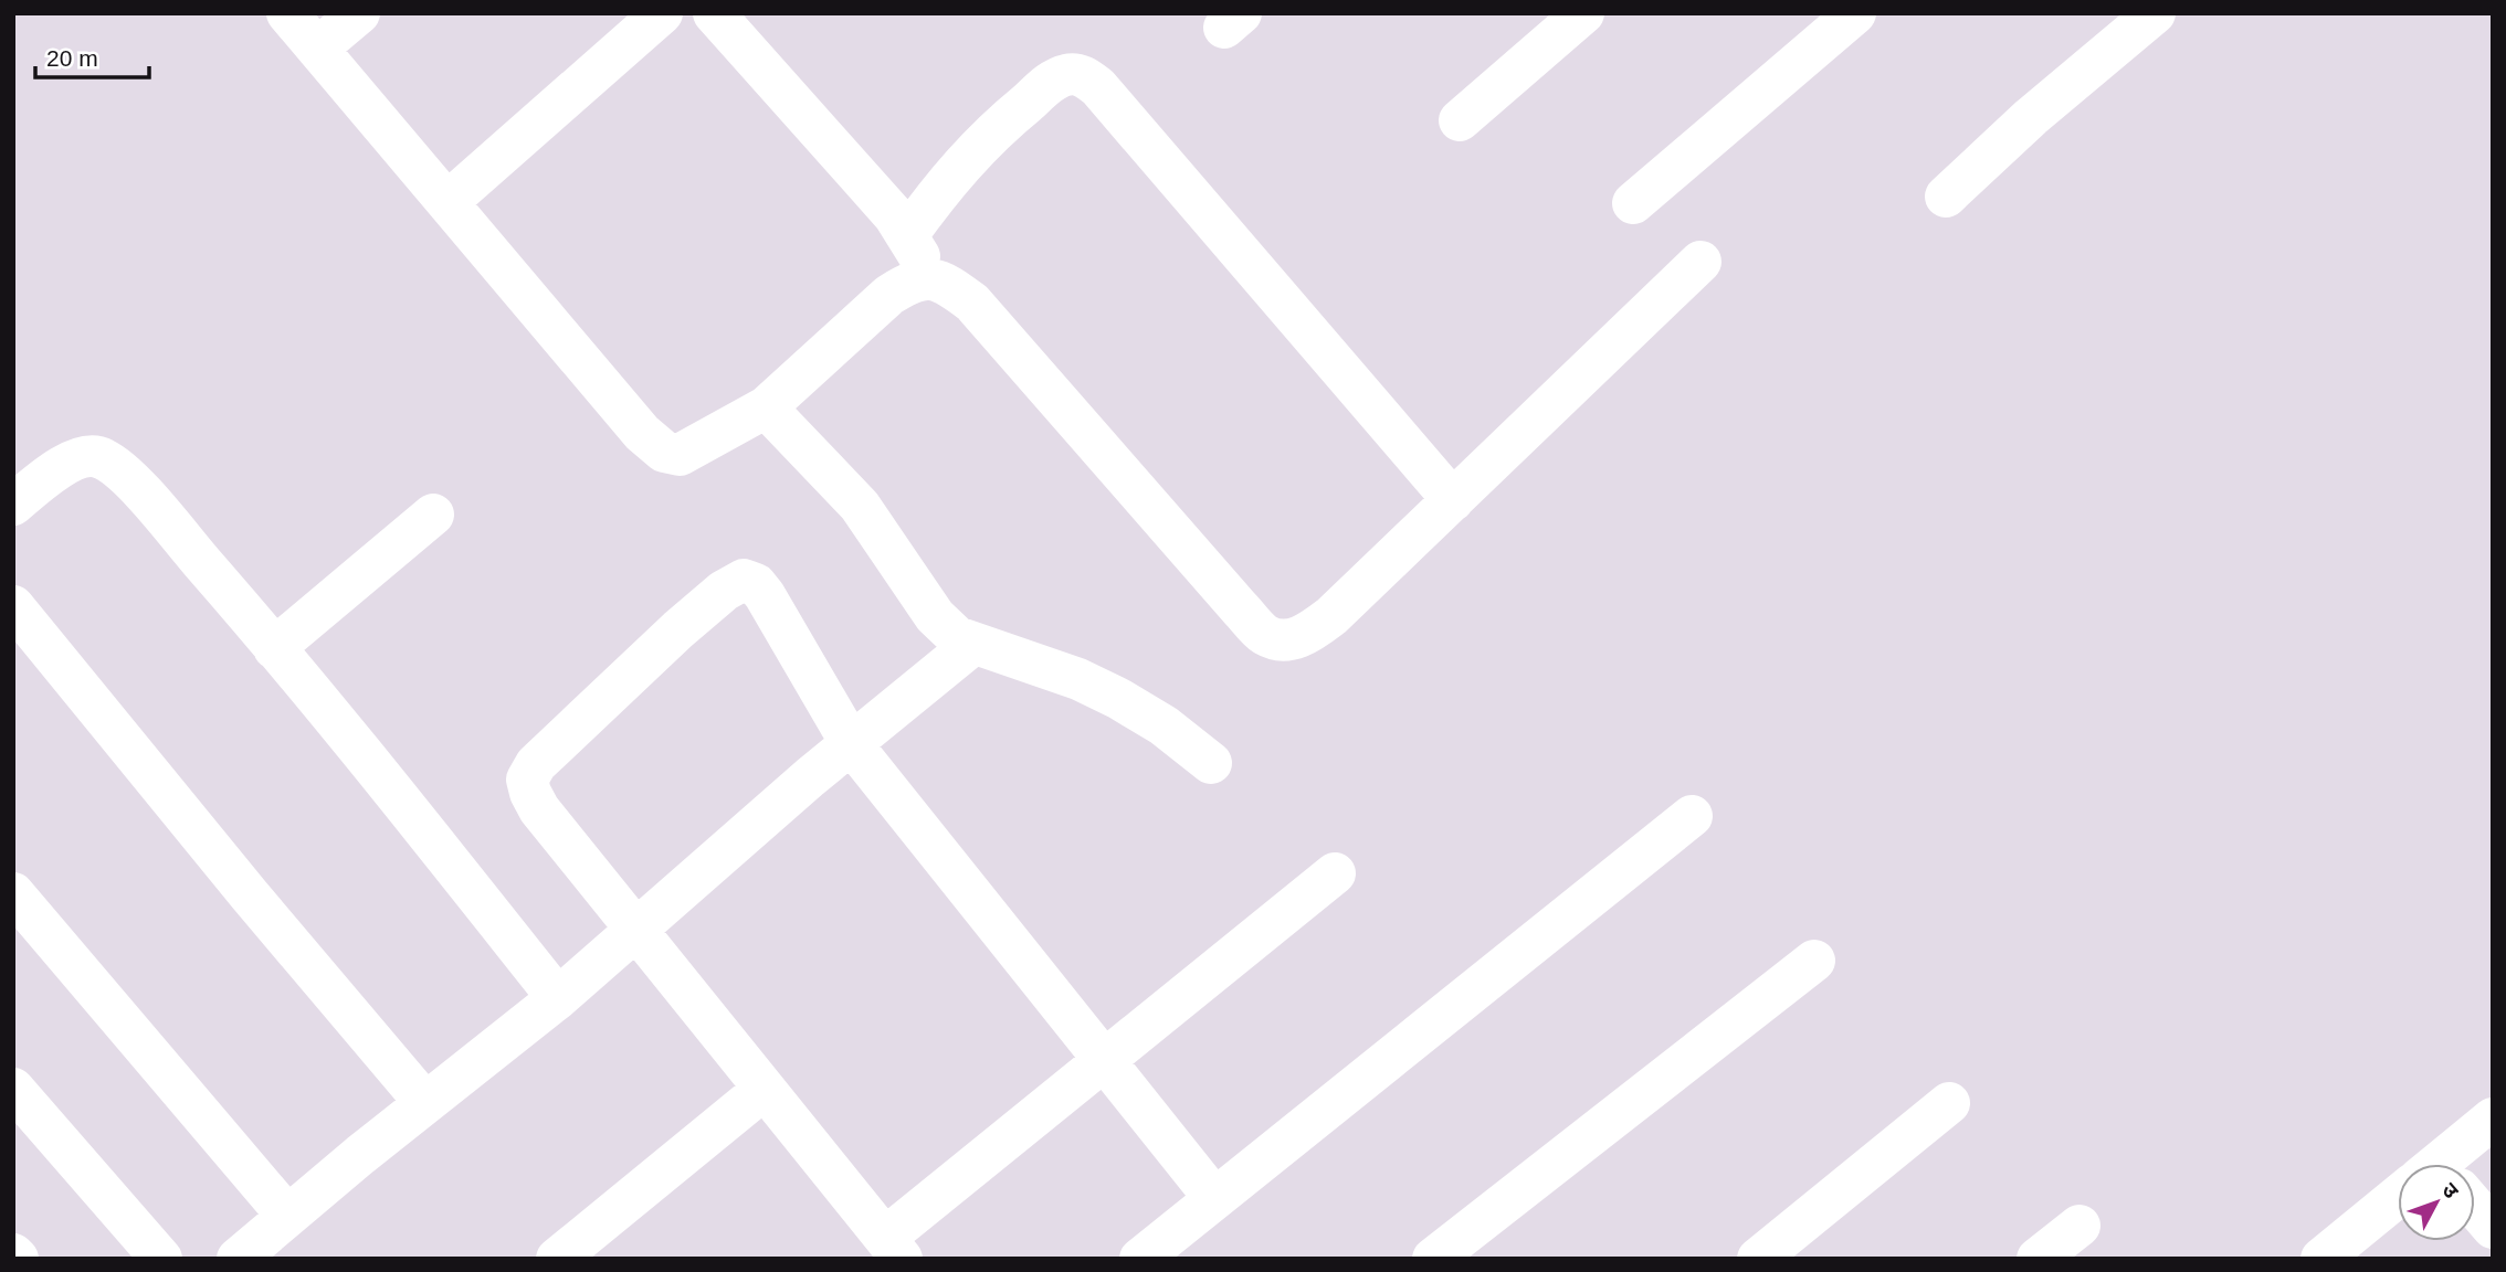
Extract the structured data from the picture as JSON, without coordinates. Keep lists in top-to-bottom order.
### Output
{
  "scale_bar": "20 m",
  "north": "top right"
}
